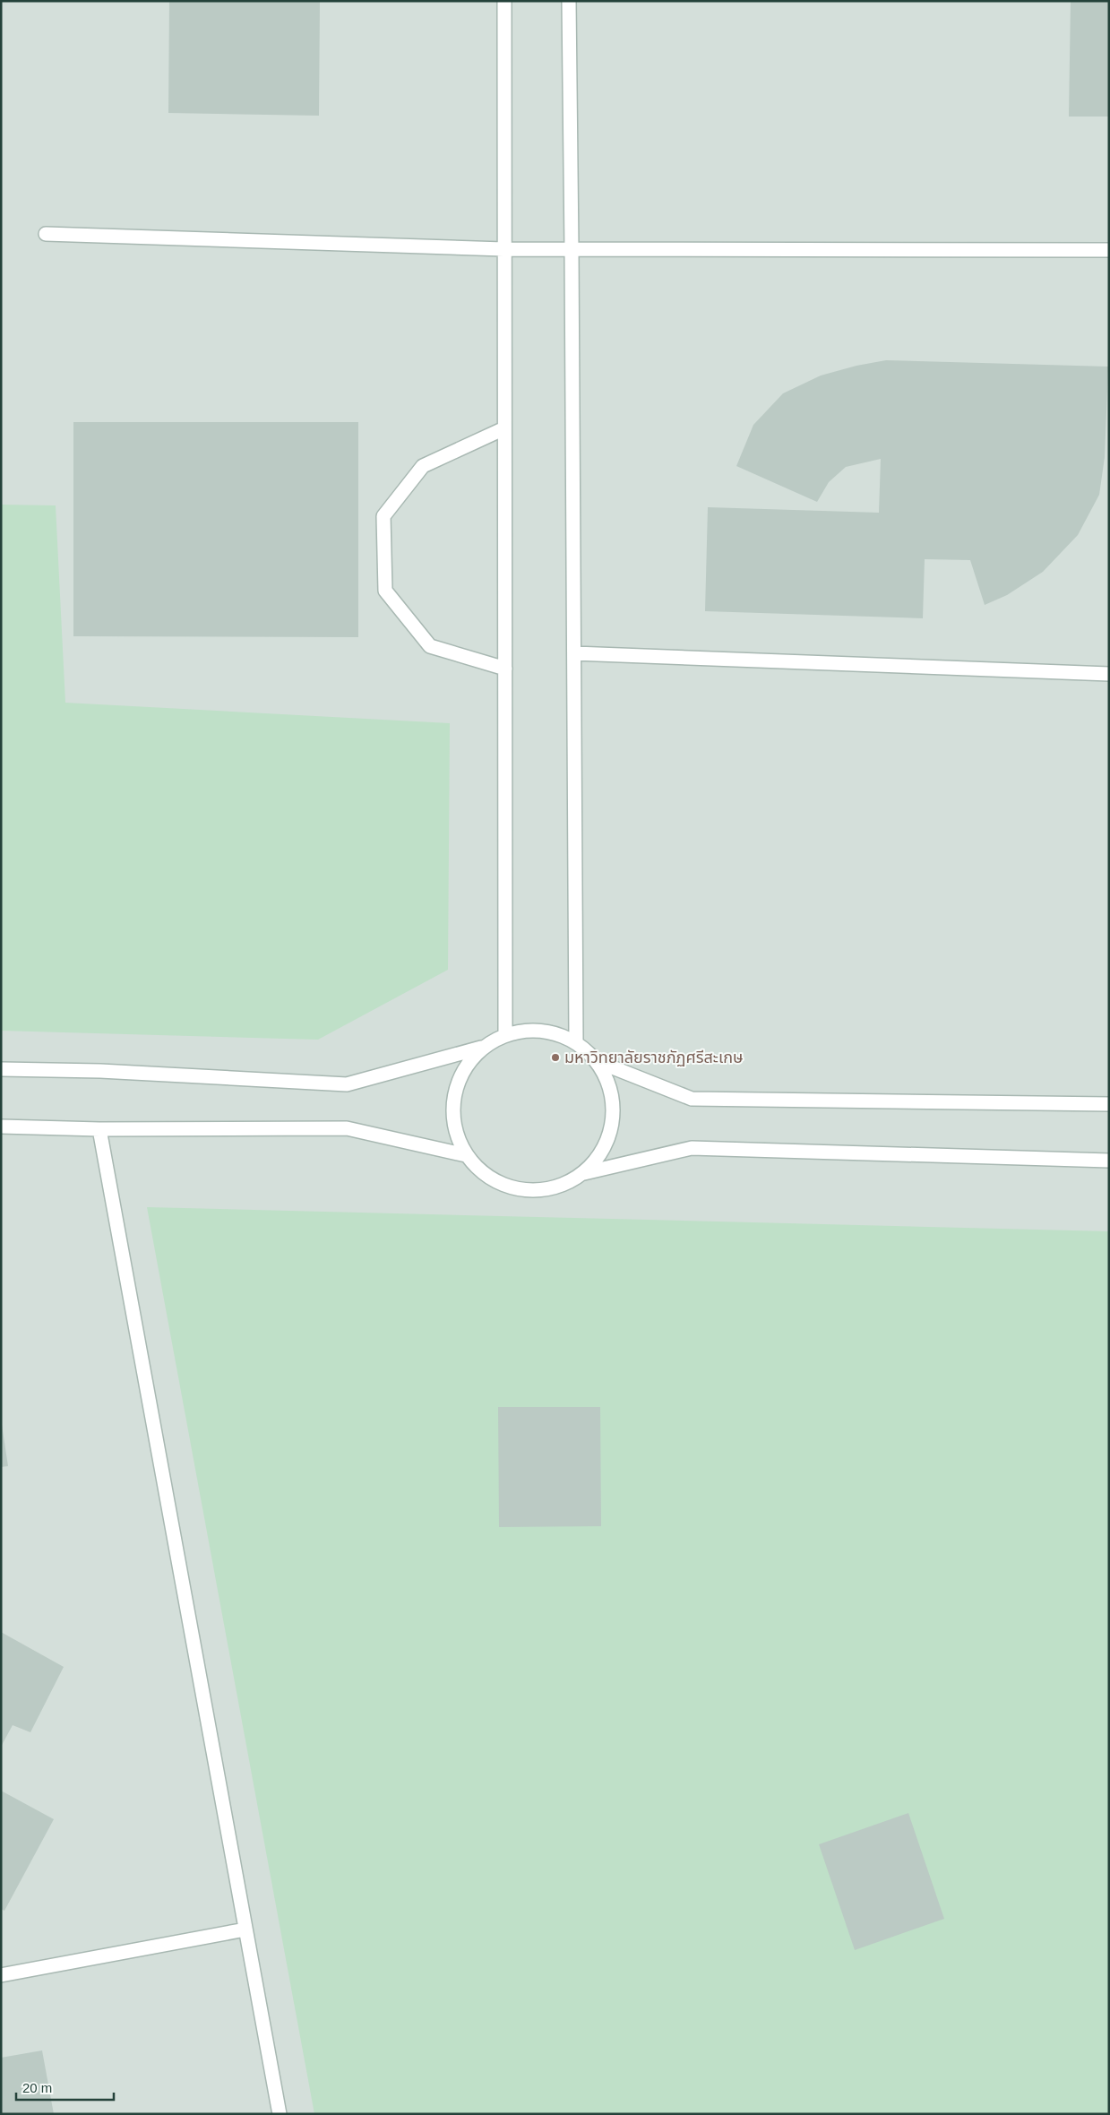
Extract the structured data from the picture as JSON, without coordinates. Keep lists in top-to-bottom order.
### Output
{
  "places": ["มหาวิทยาลัยราชภัฏศรีสะเกษ"],
  "scale_bar": "20 m"
}
